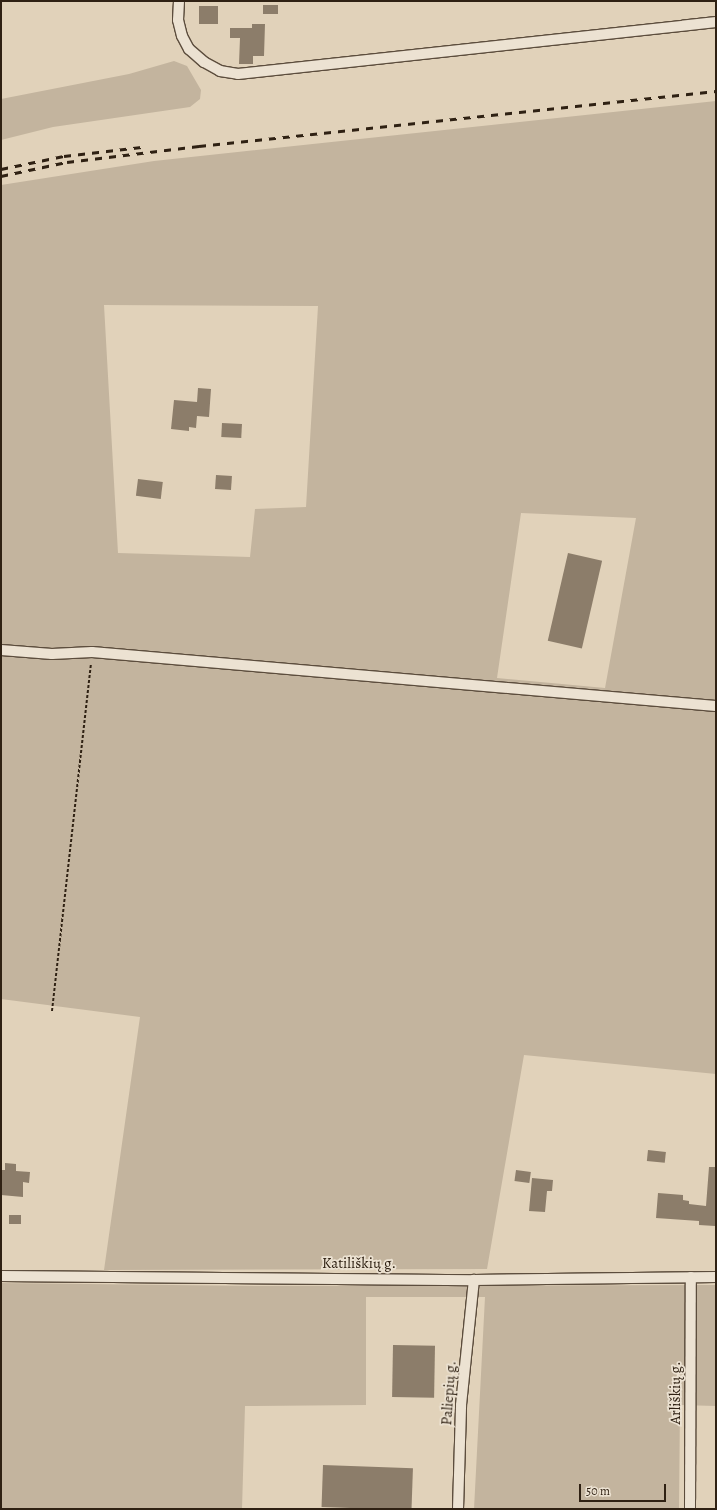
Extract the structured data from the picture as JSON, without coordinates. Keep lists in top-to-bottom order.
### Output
{
  "streets": {
    "street": ["Katiliškių g.", "Paliepių g.", "Arliškių g."]
  },
  "crossings": [
    ["Katiliškių g.", "Paliepių g."],
    ["Katiliškių g.", "Arliškių g."]
  ],
  "scale_bar": "50 m"
}
